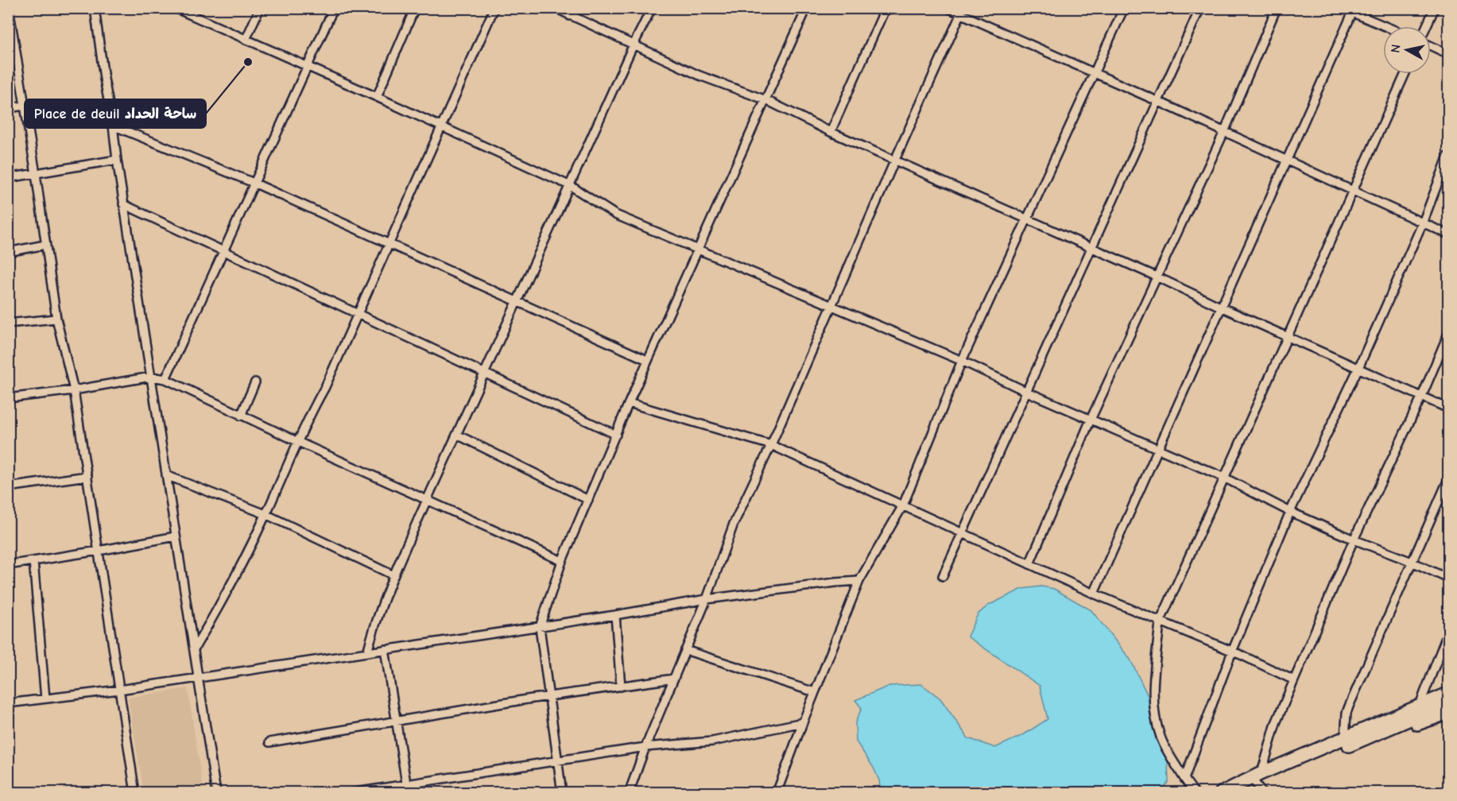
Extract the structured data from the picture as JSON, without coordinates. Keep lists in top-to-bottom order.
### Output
{
  "places": ["Place de deuil ساحة الحداد"],
  "north": "left"
}
